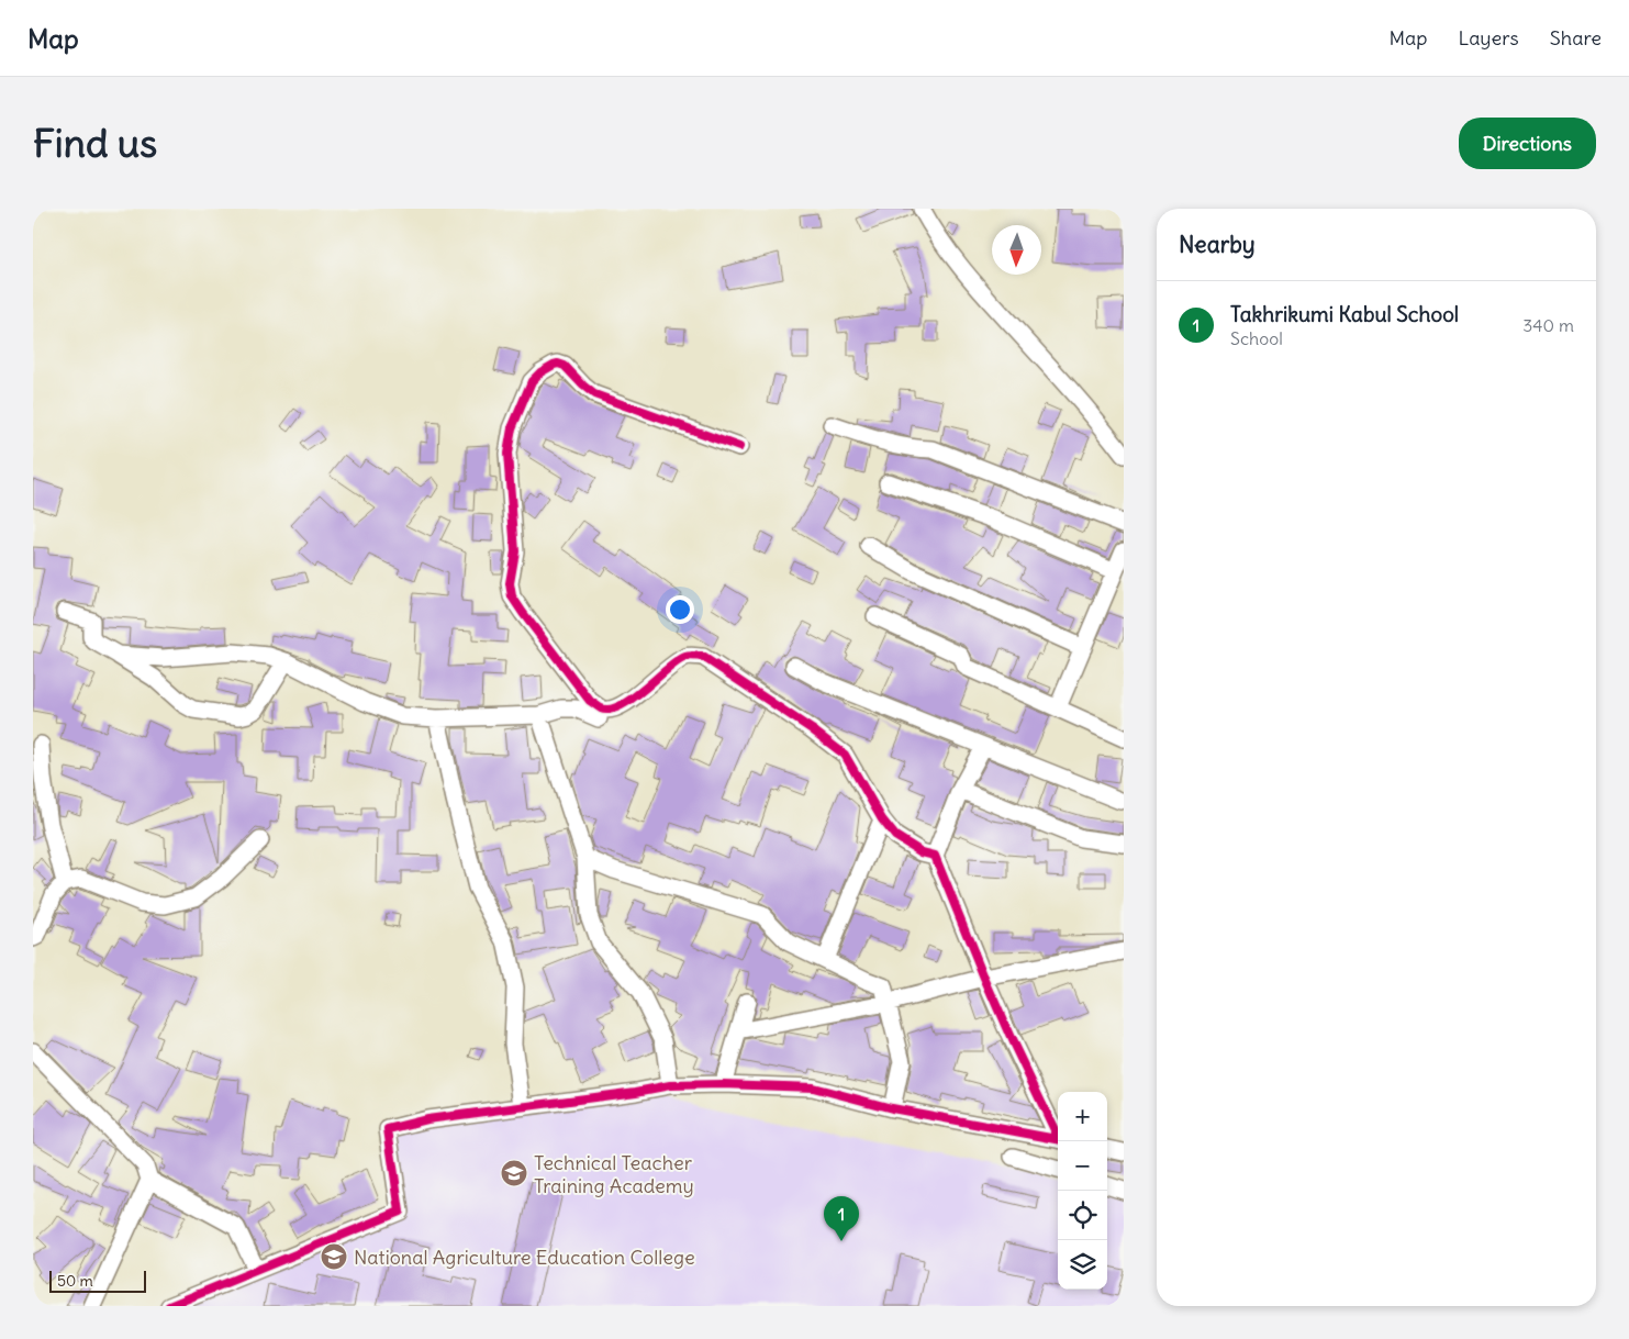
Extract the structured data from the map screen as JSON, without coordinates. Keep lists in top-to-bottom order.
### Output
{
  "places": {
    "school or university": ["Technical Teacher Training Academy", "National Agriculture Education College"]
  },
  "scale_bar": "50 m",
  "north": "bottom",
  "page": {
    "header": "Map",
    "nav": ["Map", "Layers", "Share"],
    "buttons": "Directions",
    "title": "Find us",
    "heading": "Nearby",
    "list": [
      {
        "mark": "1",
        "name": "Takhrikumi Kabul School",
        "note": "School",
        "value": "340 m"
      }
    ],
    "map_buttons": ["+", "−"],
    "pins": "1",
    "scale": "50 m"
  }
}
